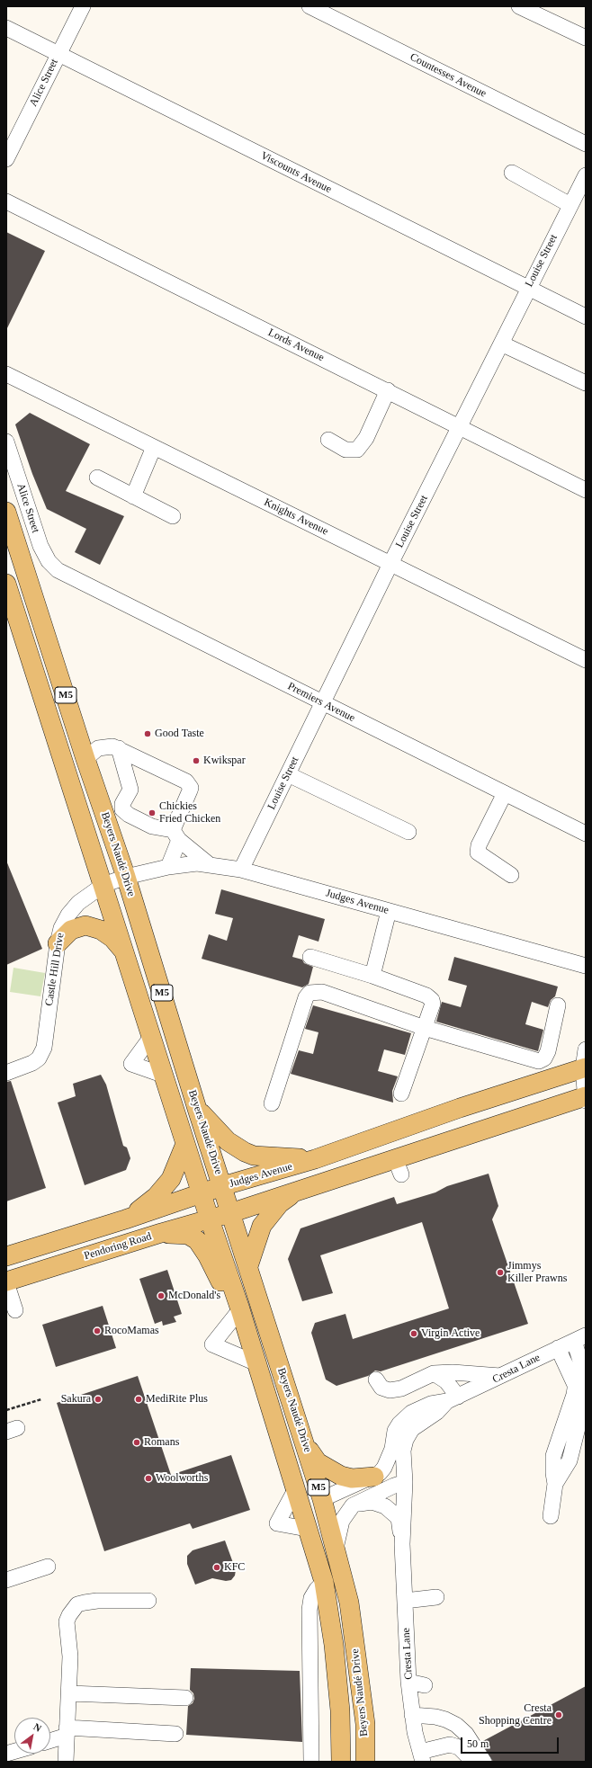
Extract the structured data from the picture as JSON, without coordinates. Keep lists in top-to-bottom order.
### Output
{
  "streets": {
    "main road": [
      "M5",
      "Beyers Naudé Drive",
      "Judges Avenue",
      "Pendoring Road"
    ],
    "street": [
      "Countesses Avenue",
      "Alice Street",
      "Viscounts Avenue",
      "Louise Street",
      "Lords Avenue",
      "Knights Avenue",
      "Premiers Avenue",
      "Castle Hill Drive",
      "Cresta Lane"
    ]
  },
  "crossings": [
    ["Alice Street", "Viscounts Avenue"],
    ["Alice Street", "Premiers Avenue"],
    ["Viscounts Avenue", "Louise Street"],
    ["Louise Street", "Lords Avenue"],
    ["Louise Street", "Knights Avenue"],
    ["Louise Street", "Premiers Avenue"],
    ["Louise Street", "Judges Avenue"],
    ["Beyers Naudé Drive", "Judges Avenue"],
    ["Beyers Naudé Drive", "Castle Hill Drive"],
    ["Beyers Naudé Drive", "Pendoring Road"],
    ["Beyers Naudé Drive", "Cresta Lane"],
    ["Judges Avenue", "Castle Hill Drive"]
  ],
  "places": [
    "Good Taste",
    "Kwikspar",
    "Chickies Fried Chicken",
    "Jimmys Killer Prawns",
    "McDonald's",
    "RocoMamas",
    "Virgin Active",
    "Sakura",
    "MediRite Plus",
    "Romans",
    "Woolworths",
    "KFC",
    "Cresta Shopping Centre"
  ],
  "scale_bar": "50 m",
  "north": "top right"
}
